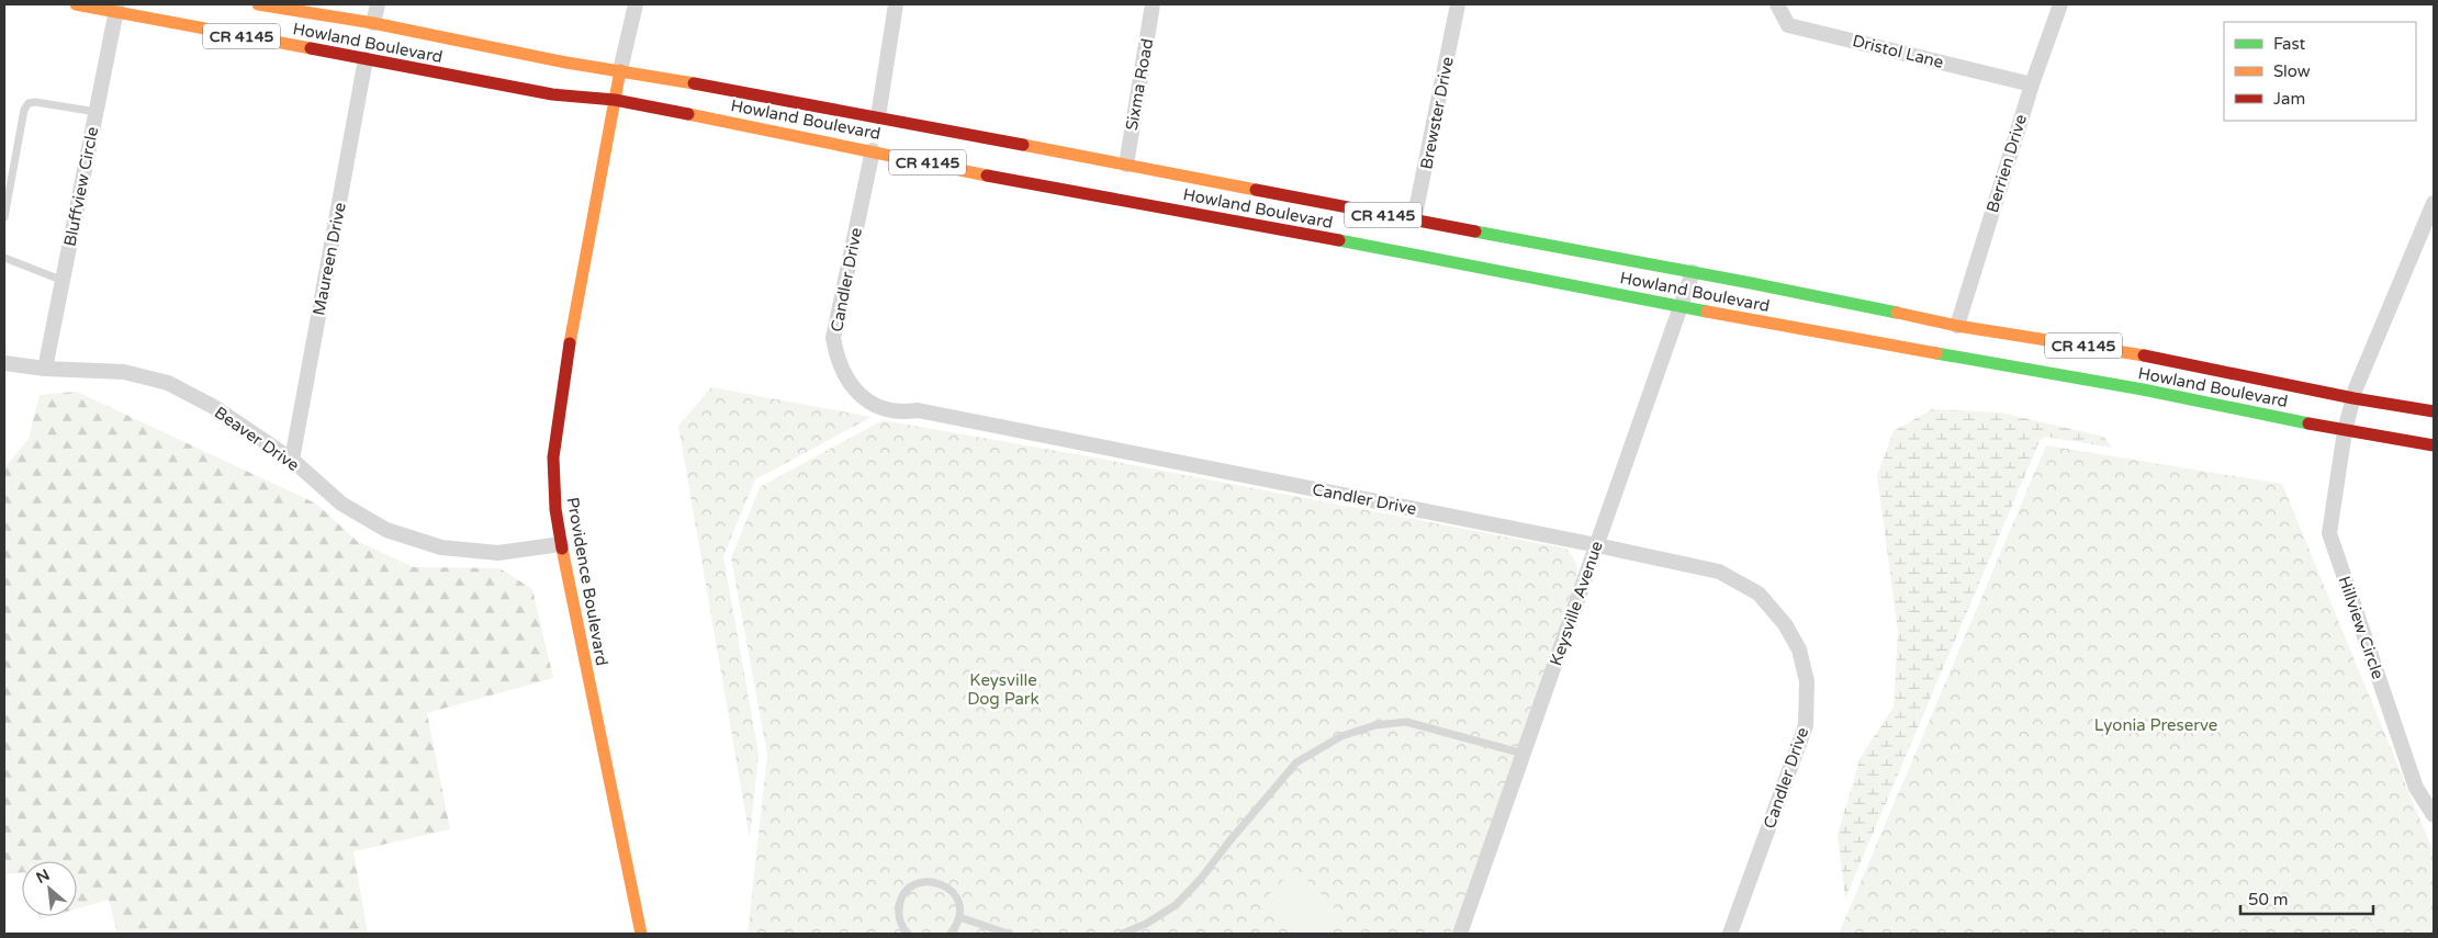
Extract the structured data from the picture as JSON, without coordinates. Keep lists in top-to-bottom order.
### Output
{
  "streets": {
    "main road": ["CR 4145", "Howland Boulevard", "Providence Boulevard"],
    "street": [
      "Dristol Lane",
      "Sixma Road",
      "Brewster Drive",
      "Berrien Drive",
      "Bluffview Circle",
      "Maureen Drive",
      "Candler Drive",
      "Beaver Drive",
      "Keysville Avenue",
      "Hillview Circle"
    ]
  },
  "crossings": [
    ["Howland Boulevard", "Sixma Road"],
    ["Howland Boulevard", "Brewster Drive"],
    ["Howland Boulevard", "Berrien Drive"],
    ["Howland Boulevard", "Bluffview Circle"],
    ["Howland Boulevard", "Maureen Drive"],
    ["Howland Boulevard", "Candler Drive"],
    ["Howland Boulevard", "Providence Boulevard"],
    ["Howland Boulevard", "Keysville Avenue"],
    ["Howland Boulevard", "Hillview Circle"],
    ["Dristol Lane", "Berrien Drive"],
    ["Bluffview Circle", "Beaver Drive"],
    ["Maureen Drive", "Beaver Drive"],
    ["Candler Drive", "Keysville Avenue"],
    ["Beaver Drive", "Providence Boulevard"]
  ],
  "parks": ["Keysville Dog Park", "Lyonia Preserve"],
  "legend": ["Fast", "Slow", "Jam"],
  "scale_bar": "50 m",
  "north": "top left"
}
